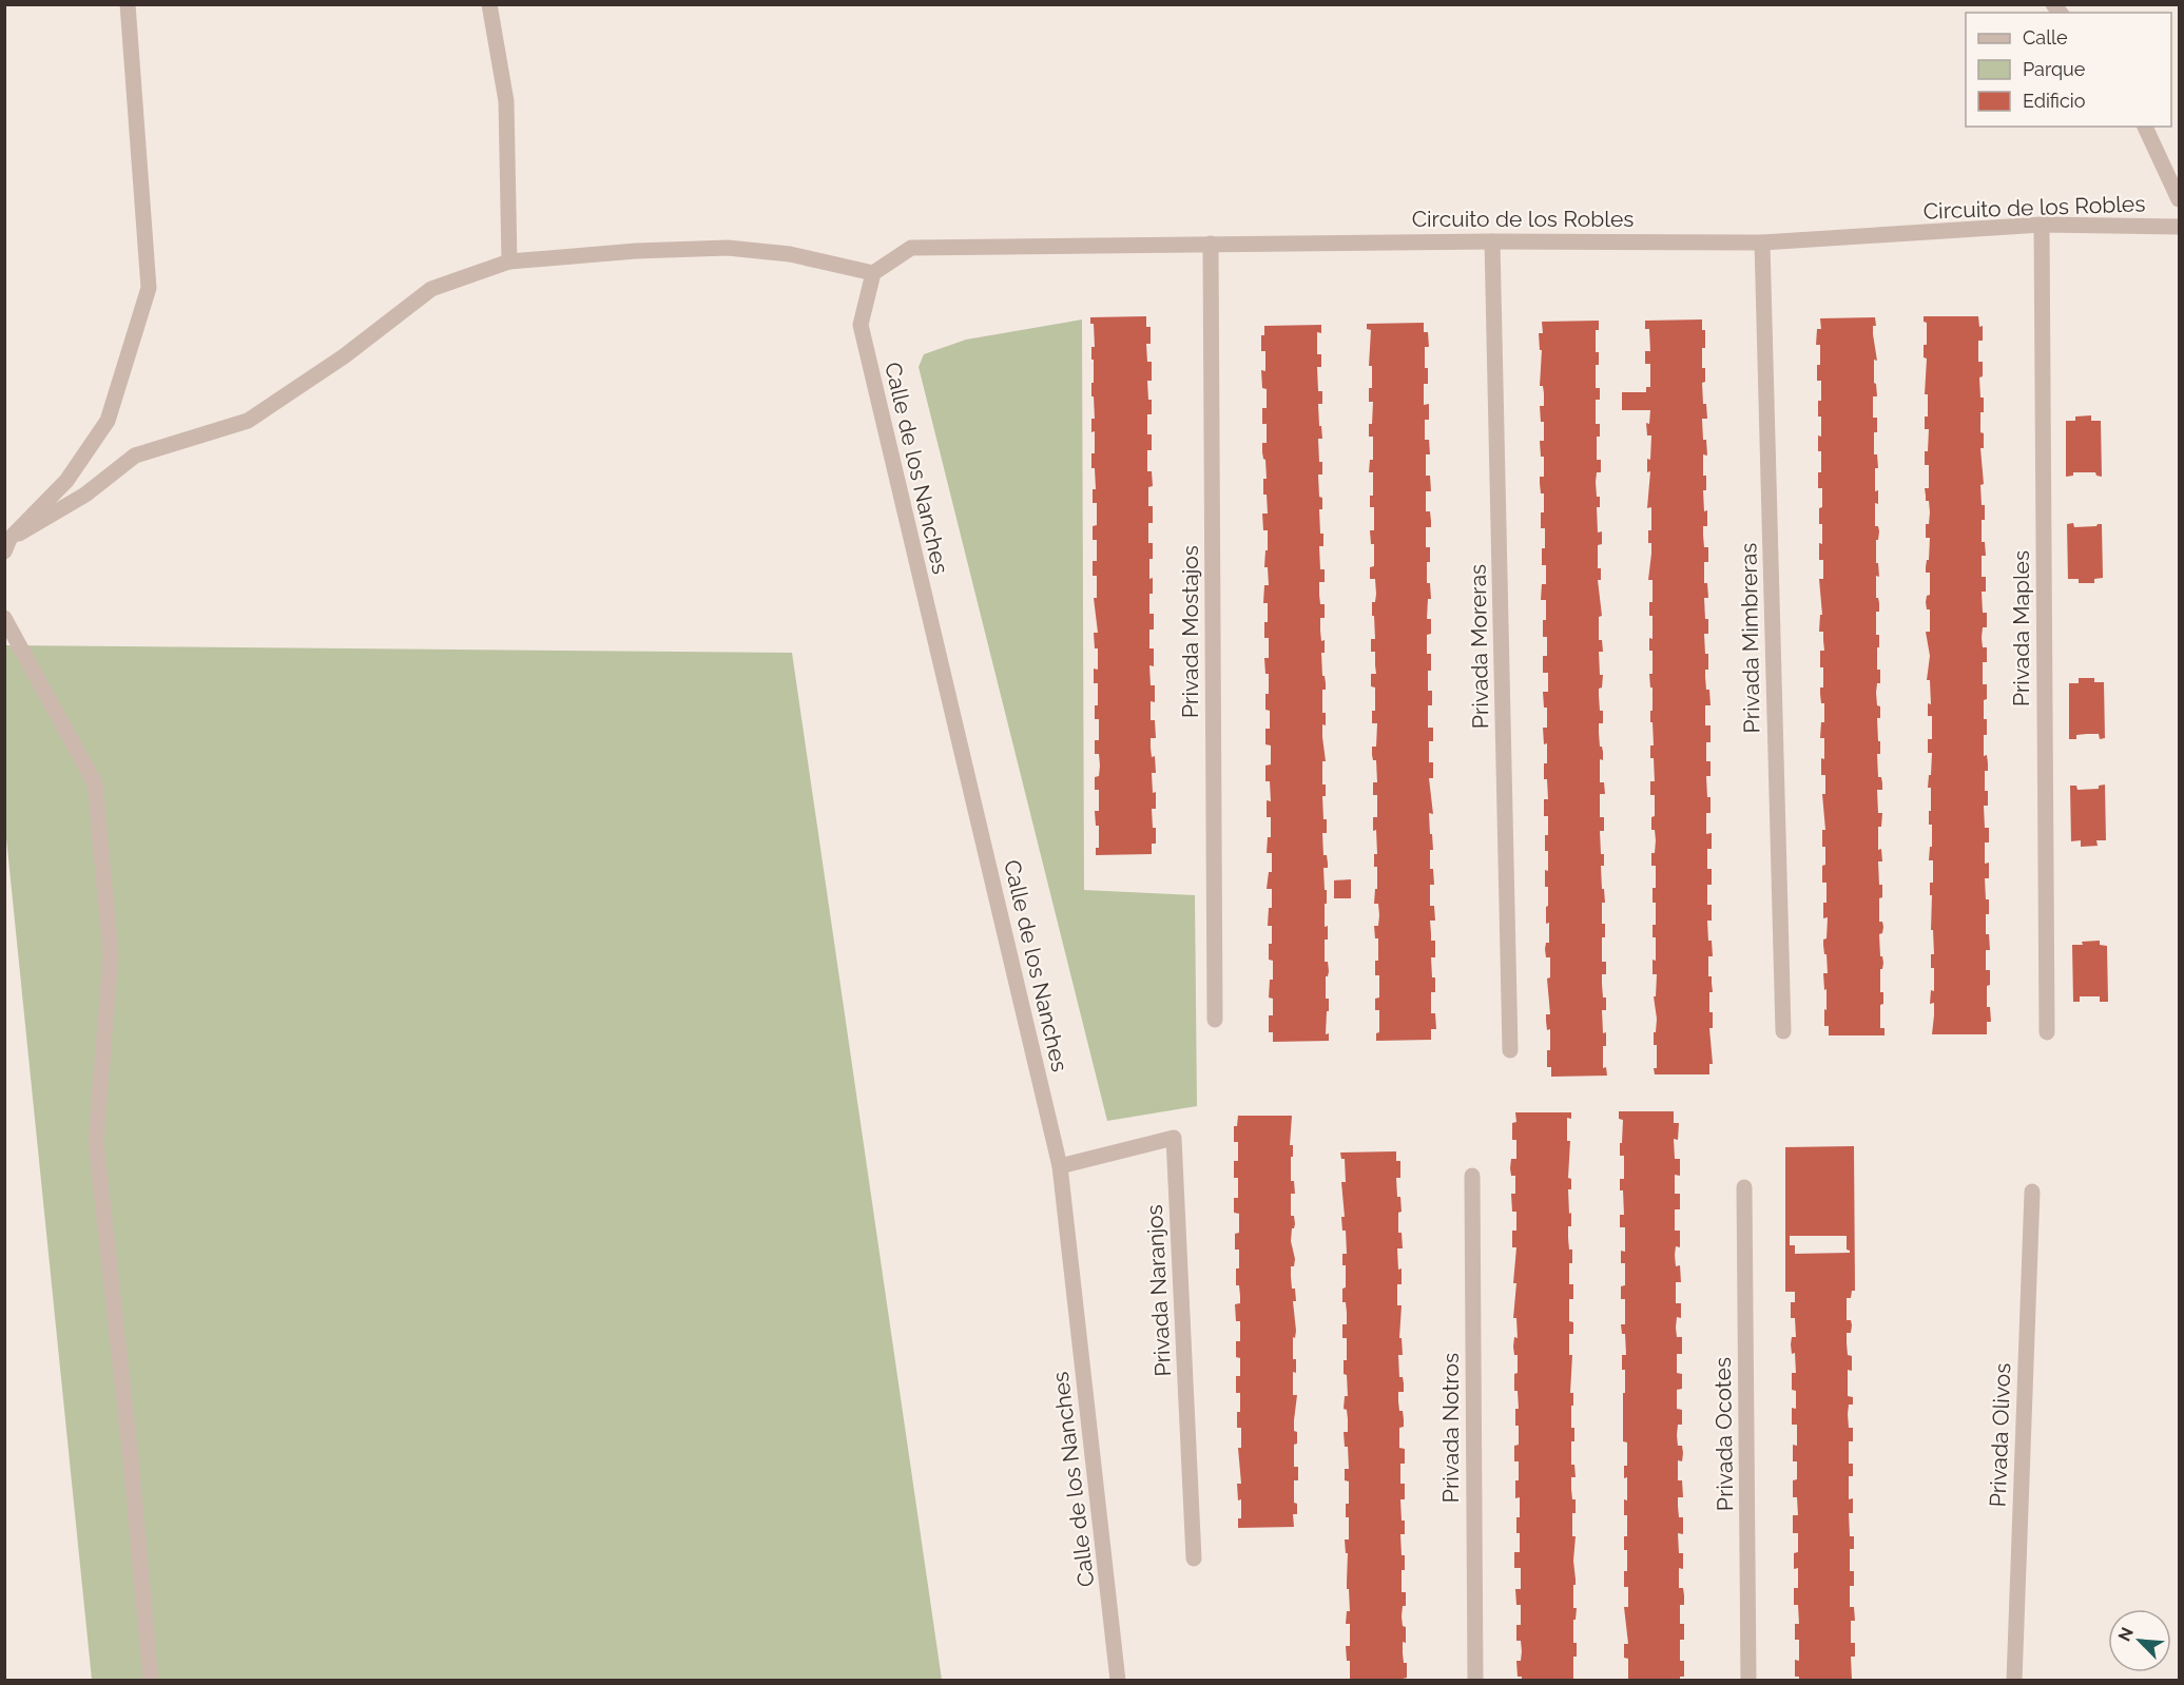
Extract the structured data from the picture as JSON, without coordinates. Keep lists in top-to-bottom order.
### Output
{
  "streets": {
    "street": [
      "Circuito de los Robles",
      "Calle de los Nanches",
      "Privada Maples",
      "Privada Mostajos",
      "Privada Mimbreras",
      "Privada Moreras",
      "Privada Naranjos",
      "Privada Notros",
      "Privada Ocotes",
      "Privada Olivos"
    ]
  },
  "crossings": [
    ["Circuito de los Robles", "Calle de los Nanches"],
    ["Circuito de los Robles", "Privada Maples"],
    ["Circuito de los Robles", "Privada Mostajos"],
    ["Circuito de los Robles", "Privada Mimbreras"],
    ["Circuito de los Robles", "Privada Moreras"],
    ["Calle de los Nanches", "Privada Naranjos"]
  ],
  "legend": ["Calle", "Parque", "Edificio"],
  "north": "top left"
}
